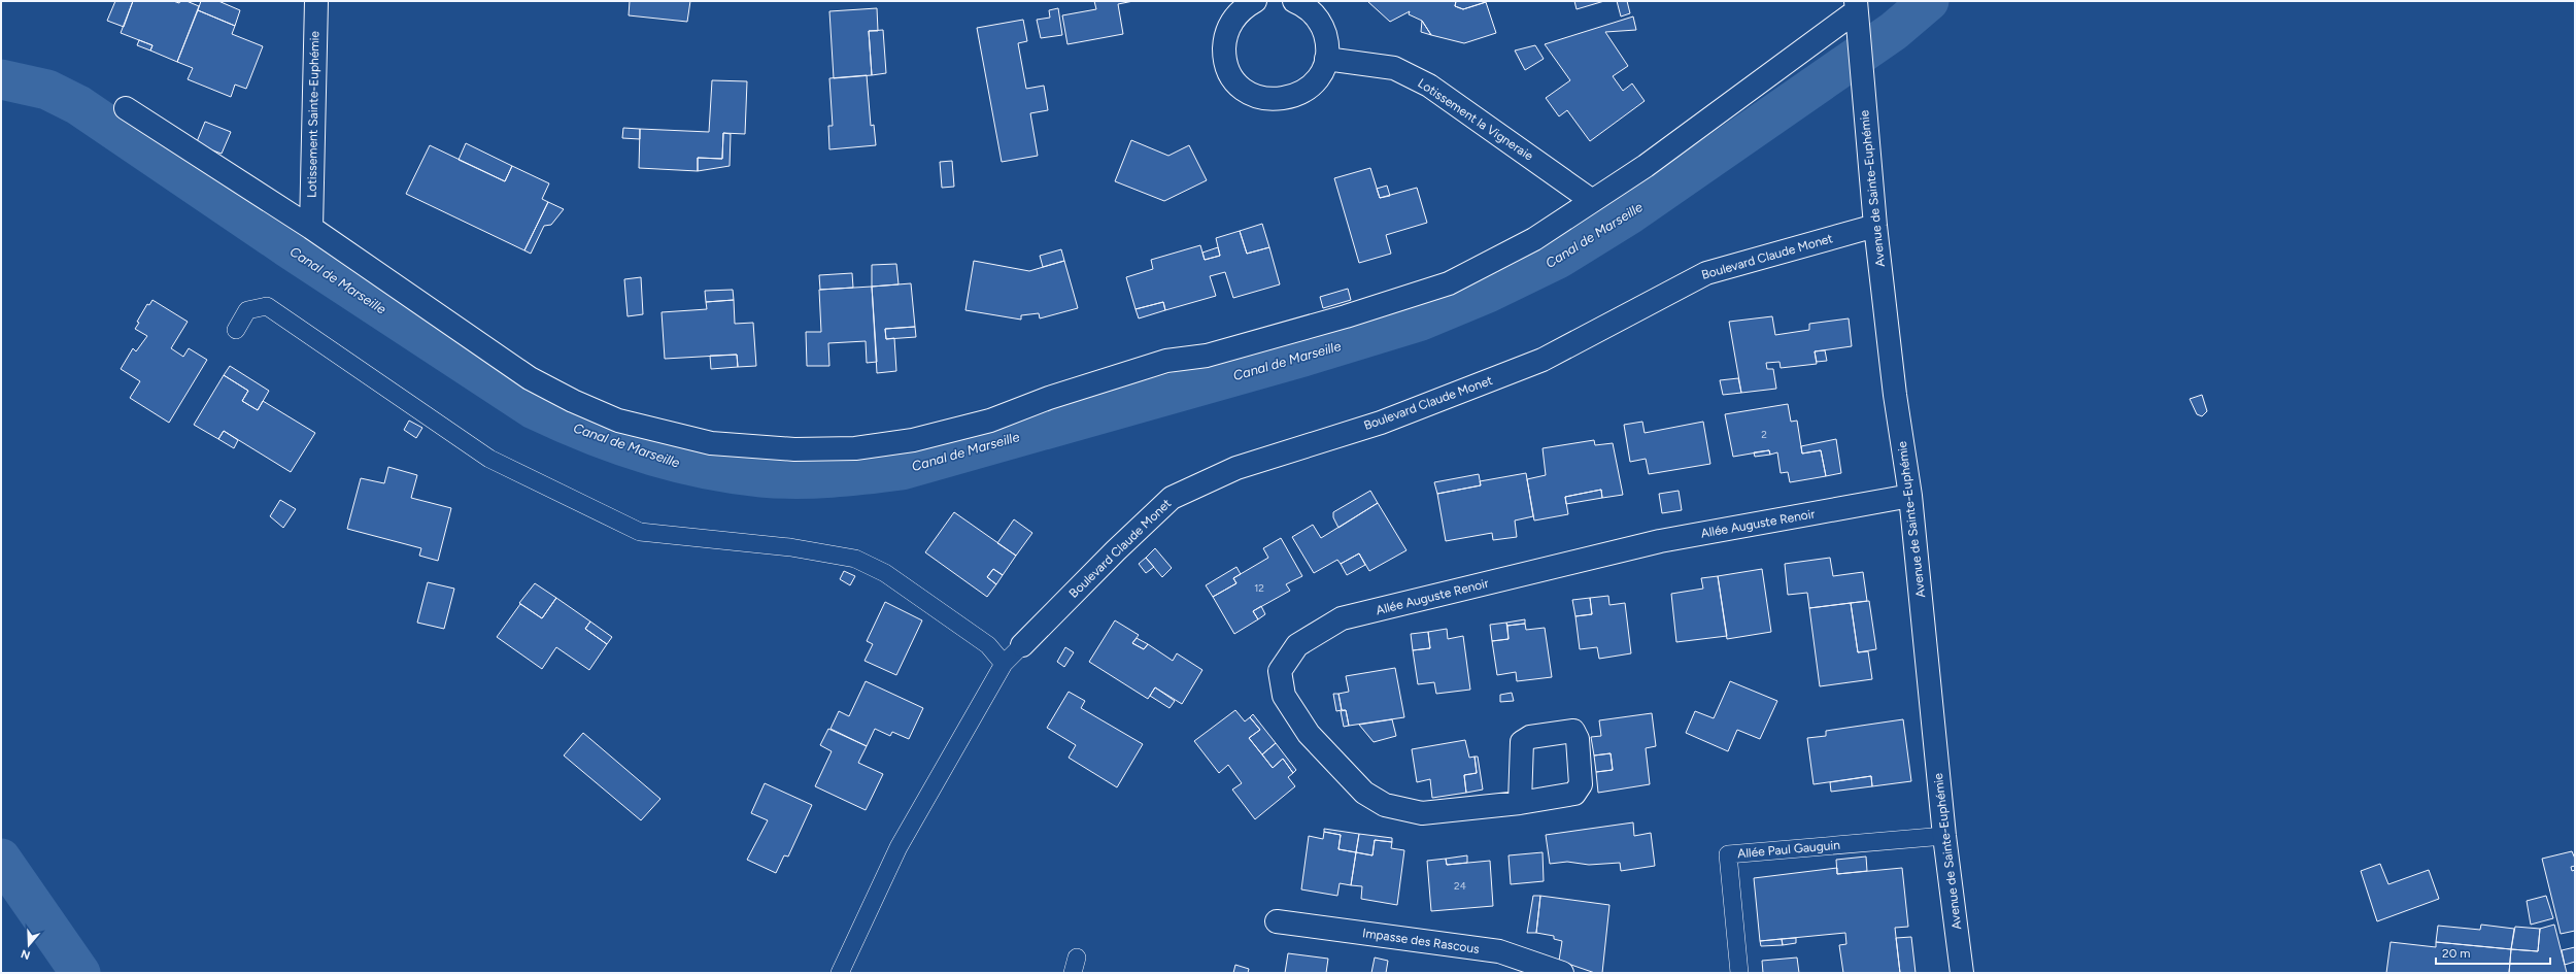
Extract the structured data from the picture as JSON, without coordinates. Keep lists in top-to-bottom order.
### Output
{
  "streets": {
    "street": [
      "Lotissement Sainte-Euphémie",
      "Lotissement la Vigneraie",
      "Avenue de Sainte-Euphémie",
      "Boulevard Claude Monet",
      "Allée Auguste Renoir",
      "Impasse des Rascous"
    ],
    "lane": ["Allée Paul Gauguin"]
  },
  "crossings": [
    ["Avenue de Sainte-Euphémie", "Boulevard Claude Monet"],
    ["Avenue de Sainte-Euphémie", "Allée Auguste Renoir"],
    ["Avenue de Sainte-Euphémie", "Allée Paul Gauguin"]
  ],
  "water": ["Canal de Marseille"],
  "house_numbers": ["2", "12", "24"],
  "scale_bar": "20 m",
  "north": "bottom"
}
